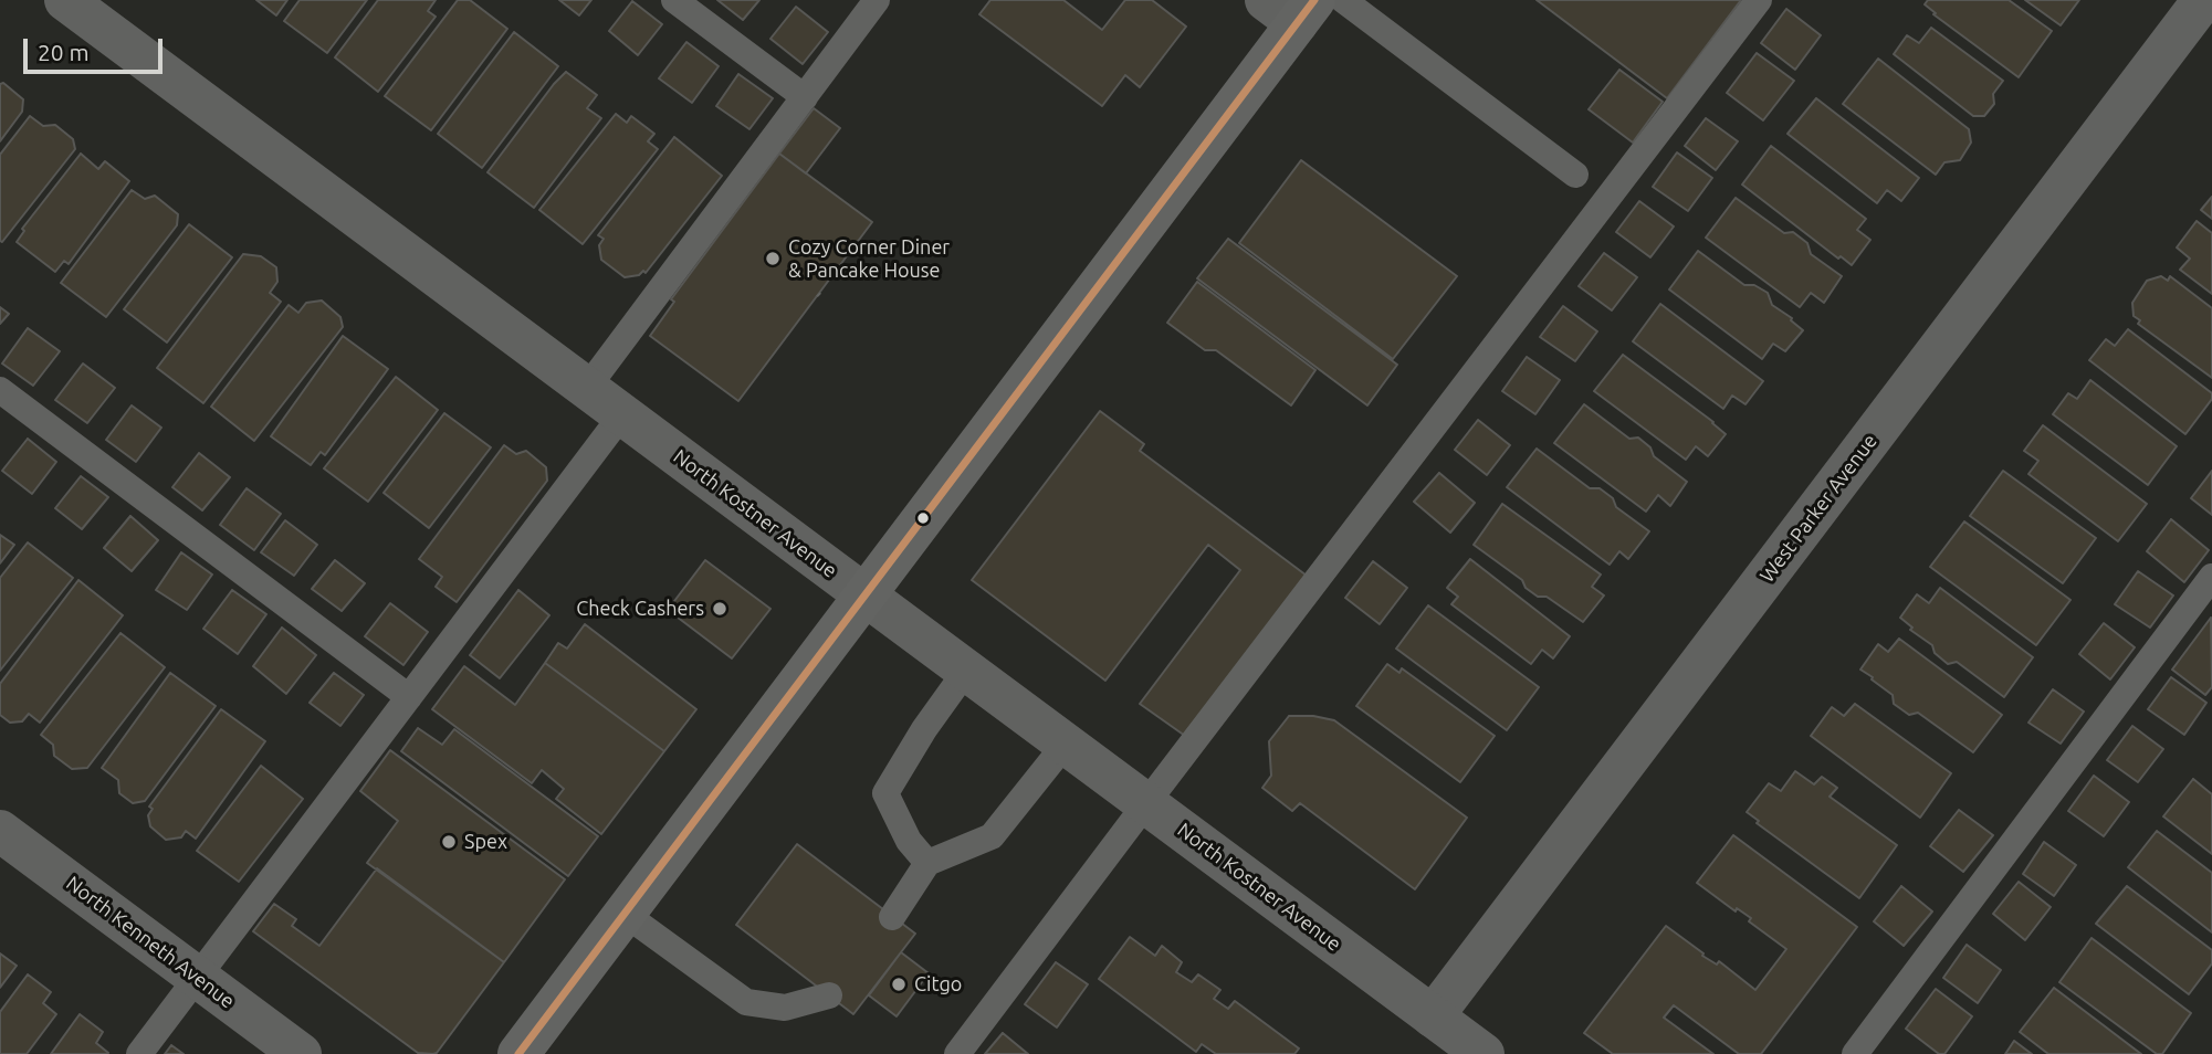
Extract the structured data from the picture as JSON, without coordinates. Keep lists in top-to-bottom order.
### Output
{
  "streets": {
    "street": ["West Parker Avenue", "North Kostner Avenue", "North Kenneth Avenue"]
  },
  "crossings": [
    ["West Parker Avenue", "North Kostner Avenue"]
  ],
  "places": [
    "Cozy Corner Diner & Pancake House",
    "Check Cashers",
    "Spex",
    "Citgo"
  ],
  "scale_bar": "20 m"
}
